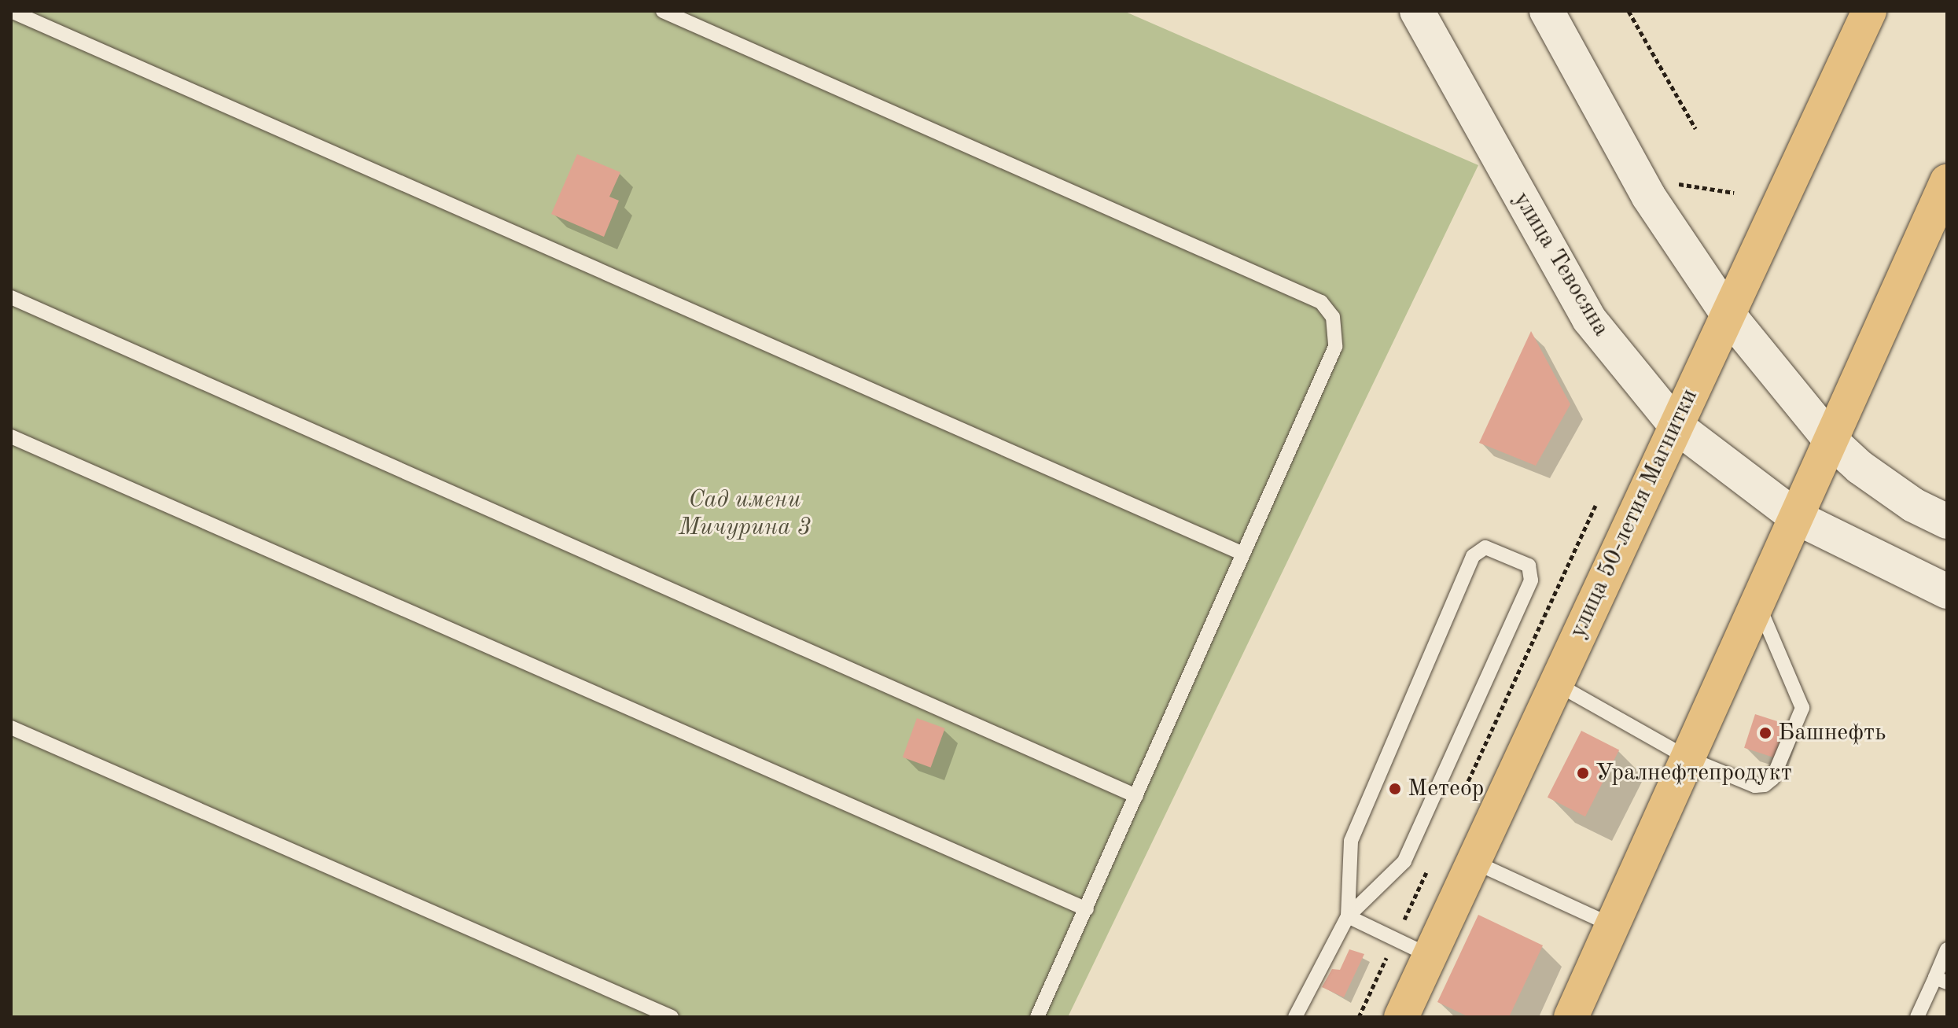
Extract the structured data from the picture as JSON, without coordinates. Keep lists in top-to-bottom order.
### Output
{
  "streets": {
    "main road": ["улица Тевосяна", "улица 50-летия Магнитки"]
  },
  "crossings": [
    ["улица Тевосяна", "улица 50-летия Магнитки"]
  ],
  "parks": ["Сад имени Мичурина 3"],
  "places": ["Башнефть", "Уралнефтепродукт", "Метеор"]
}
